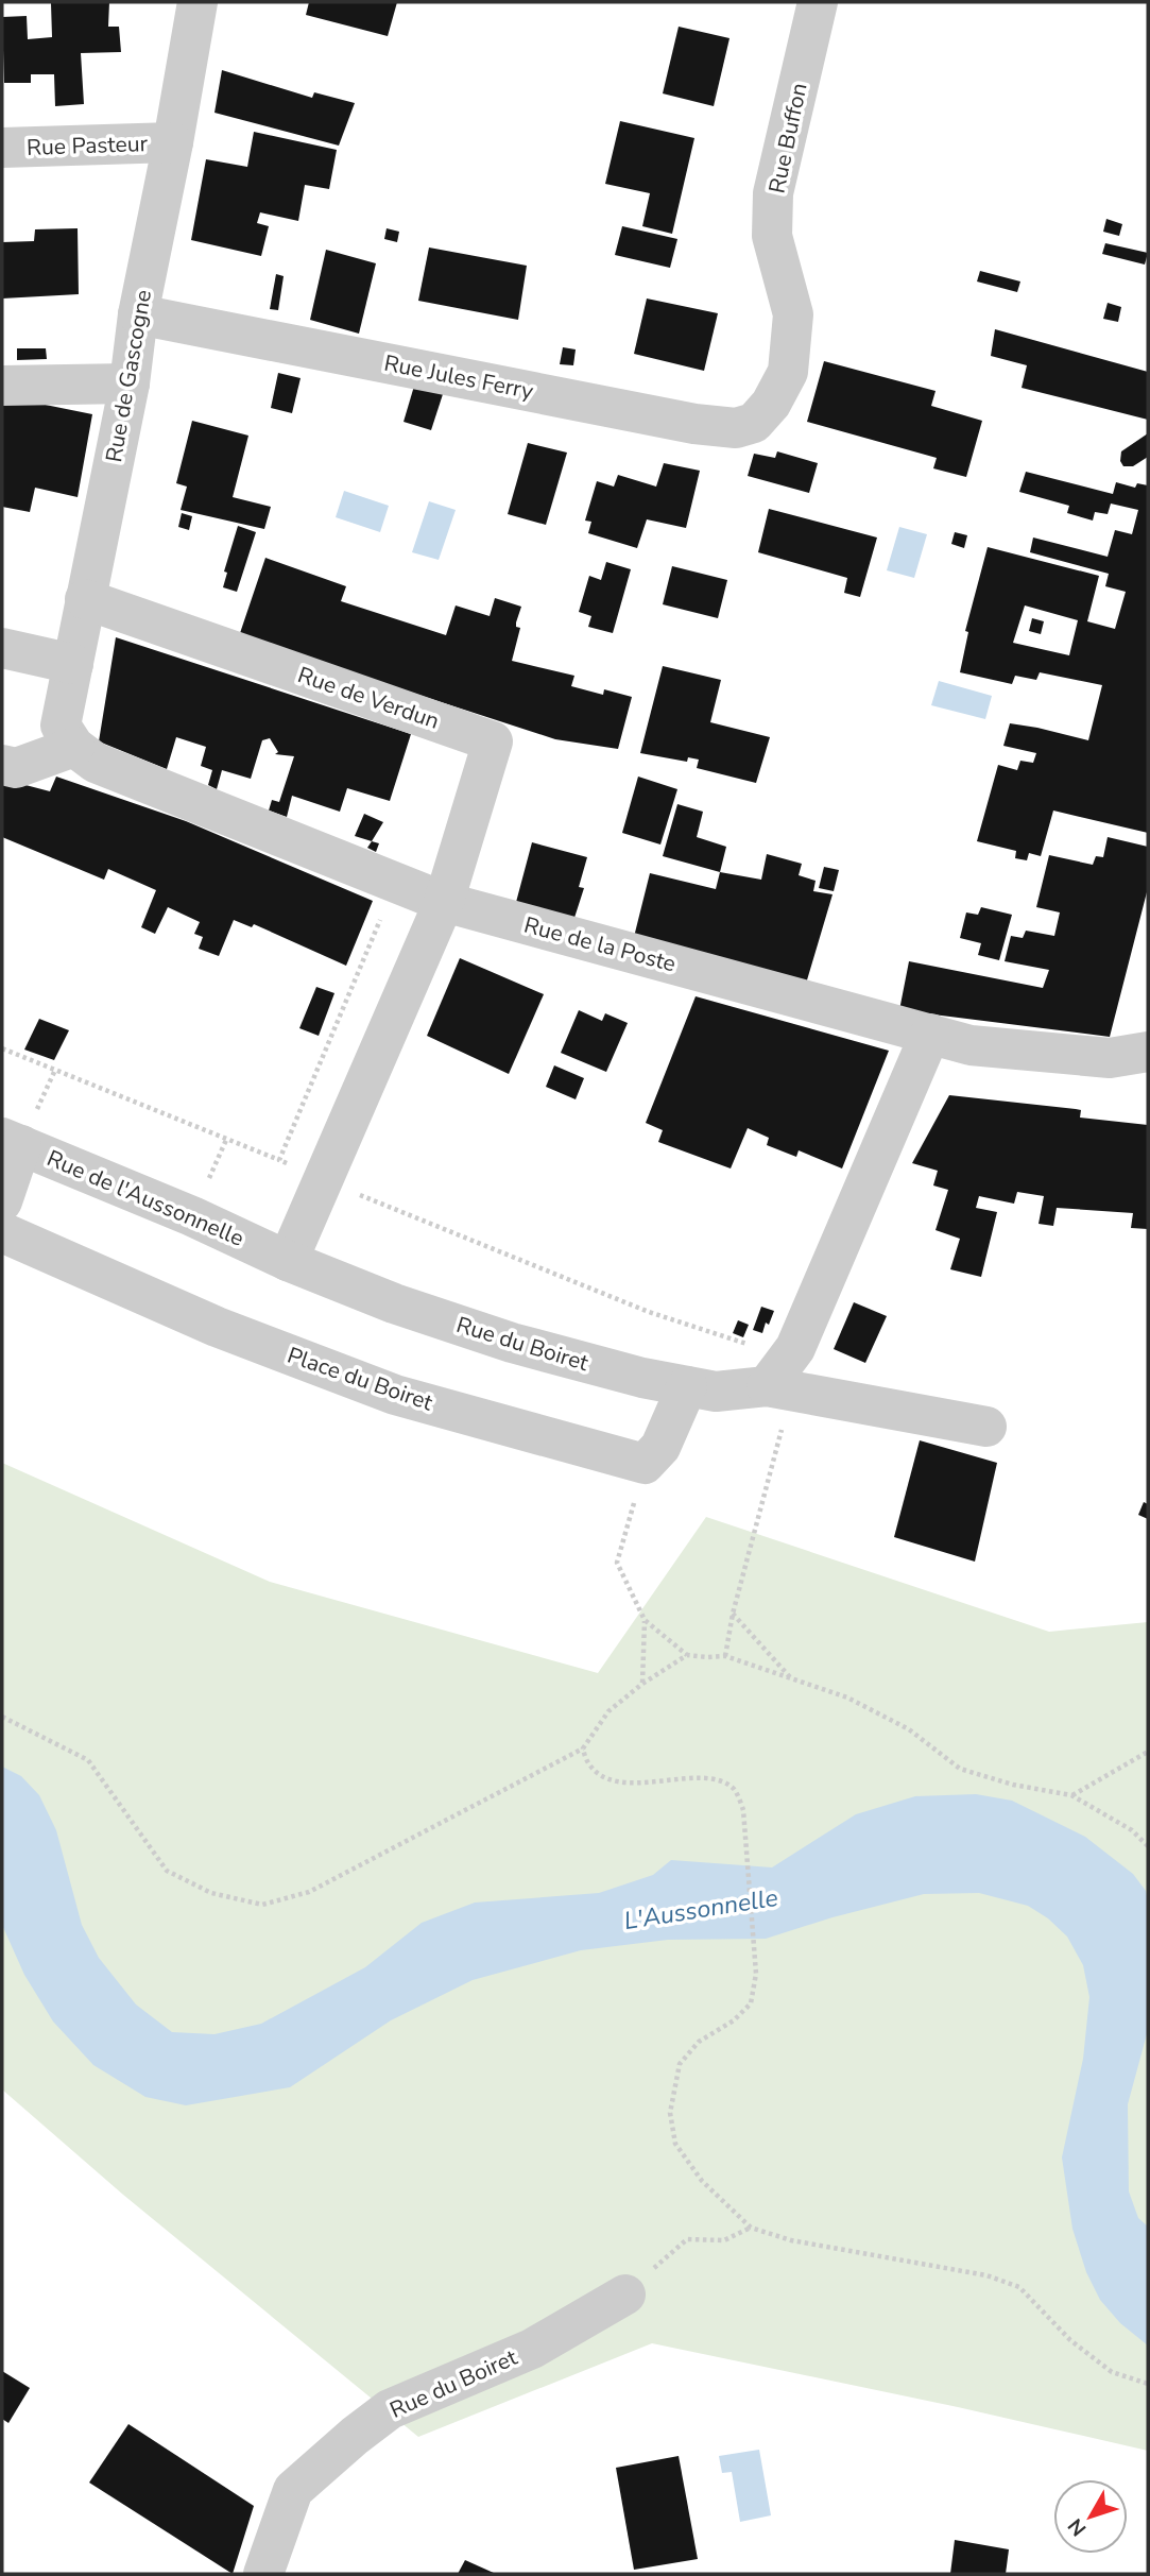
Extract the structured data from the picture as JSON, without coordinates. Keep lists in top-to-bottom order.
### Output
{
  "streets": {
    "street": [
      "Rue Buffon",
      "Rue Pasteur",
      "Rue de Gascogne",
      "Rue Jules Ferry",
      "Rue de Verdun",
      "Rue de la Poste",
      "Rue de l'Aussonnelle",
      "Rue du Boiret",
      "Place du Boiret"
    ]
  },
  "crossings": [
    ["Rue Buffon", "Rue Jules Ferry"],
    ["Rue Pasteur", "Rue de Gascogne"],
    ["Rue de Gascogne", "Rue Jules Ferry"],
    ["Rue de Gascogne", "Rue de Verdun"],
    ["Rue de Gascogne", "Rue de la Poste"],
    ["Rue de Verdun", "Rue de la Poste"],
    ["Rue de l'Aussonnelle", "Rue du Boiret"]
  ],
  "water": ["L'Aussonnelle"],
  "north": "bottom left"
}
